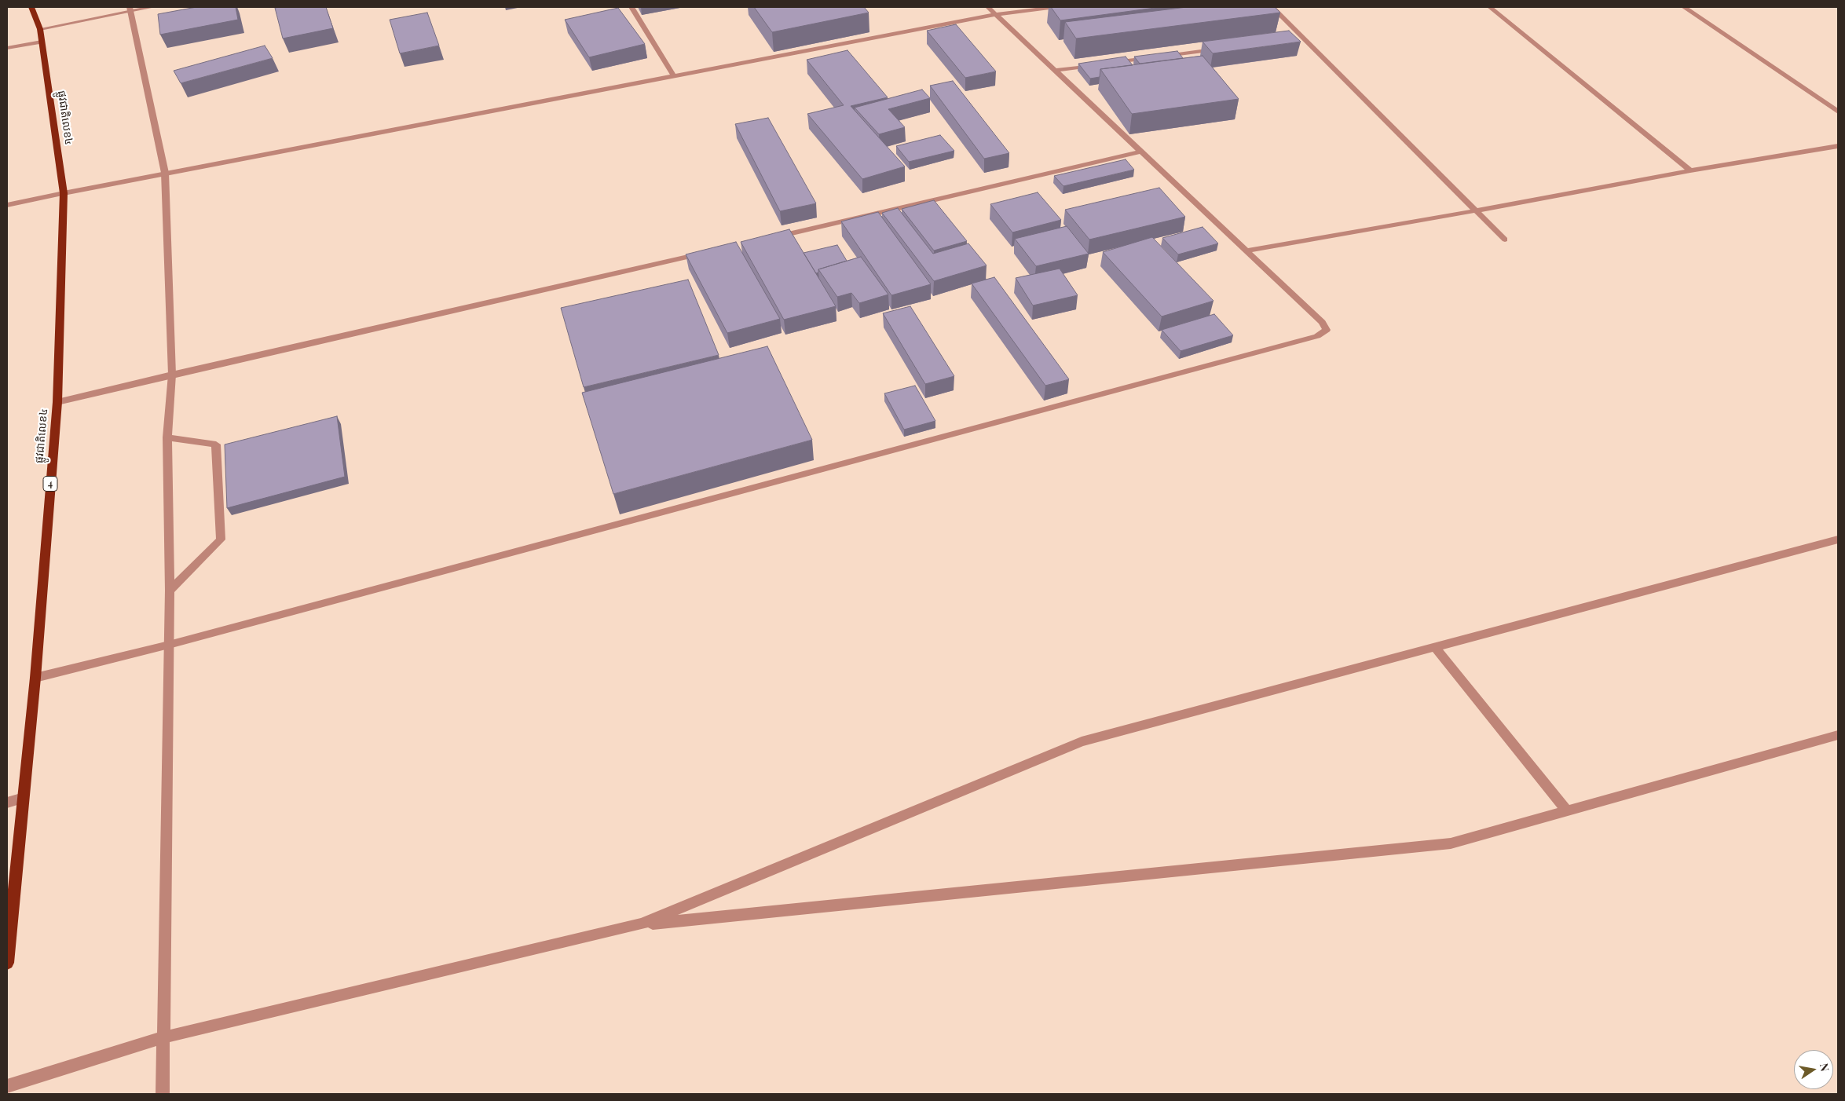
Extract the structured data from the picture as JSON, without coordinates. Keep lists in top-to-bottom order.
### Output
{
  "streets": {
    "highway": ["ផ្លូវជាតិលេខ៤", "4"]
  },
  "north": "right"
}
